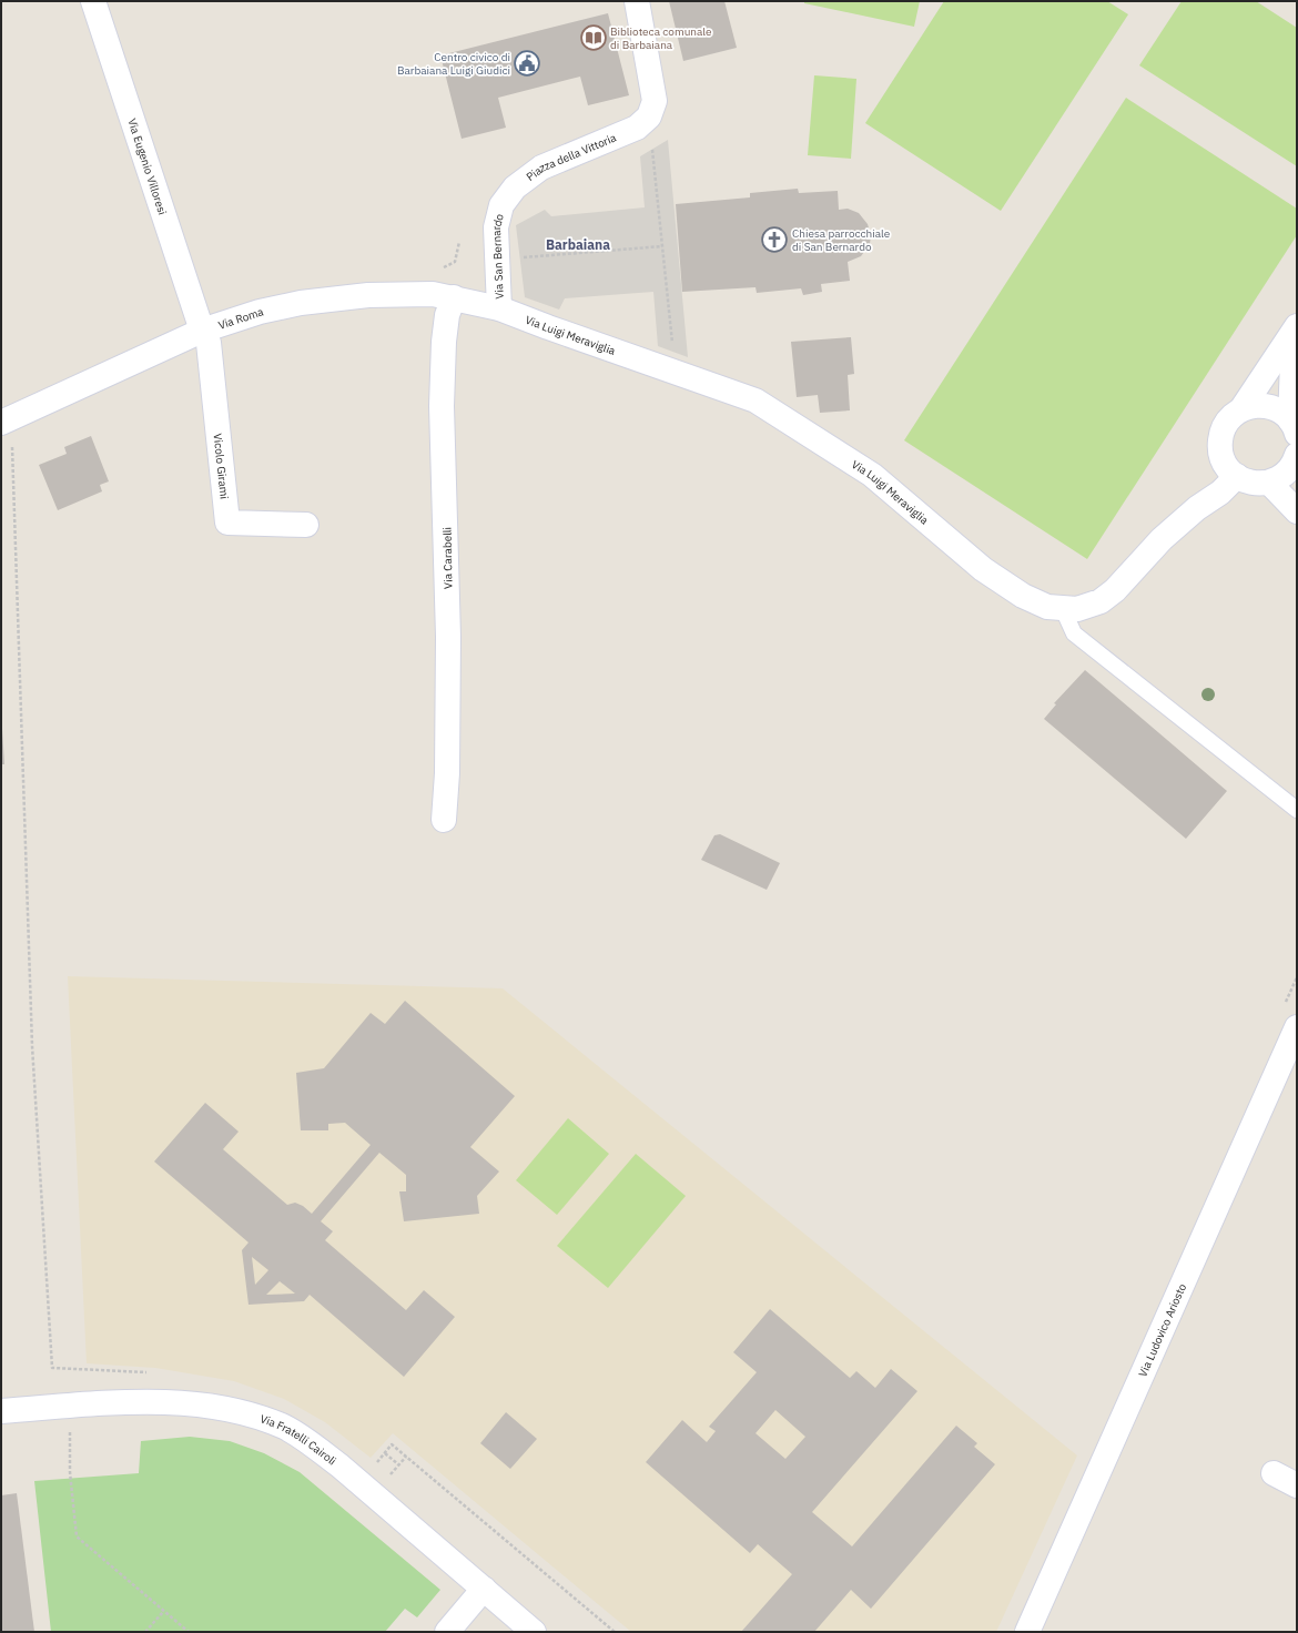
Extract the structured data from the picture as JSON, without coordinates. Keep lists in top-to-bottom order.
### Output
{
  "streets": {
    "street": [
      "Piazza della Vittoria",
      "Via Eugenio Villoresi",
      "Via San Bernardo",
      "Via Roma",
      "Via Luigi Meraviglia",
      "Vicolo Girami",
      "Via Carabelli",
      "Via Ludovico Ariosto",
      "Via Fratelli Cairoli"
    ]
  },
  "crossings": [
    ["Piazza della Vittoria", "Via San Bernardo"],
    ["Via Eugenio Villoresi", "Via Roma"],
    ["Via Eugenio Villoresi", "Vicolo Girami"],
    ["Via San Bernardo", "Via Roma"],
    ["Via San Bernardo", "Via Luigi Meraviglia"],
    ["Via Roma", "Via Luigi Meraviglia"],
    ["Via Roma", "Vicolo Girami"],
    ["Via Roma", "Via Carabelli"]
  ],
  "districts": ["Barbaiana"],
  "places": {
    "library": ["Biblioteca comunale di Barbaiana"],
    "public building": ["Centro civico di Barbaiana Luigi Giudici"],
    "church": ["Chiesa parrocchiale di San Bernardo"]
  }
}
